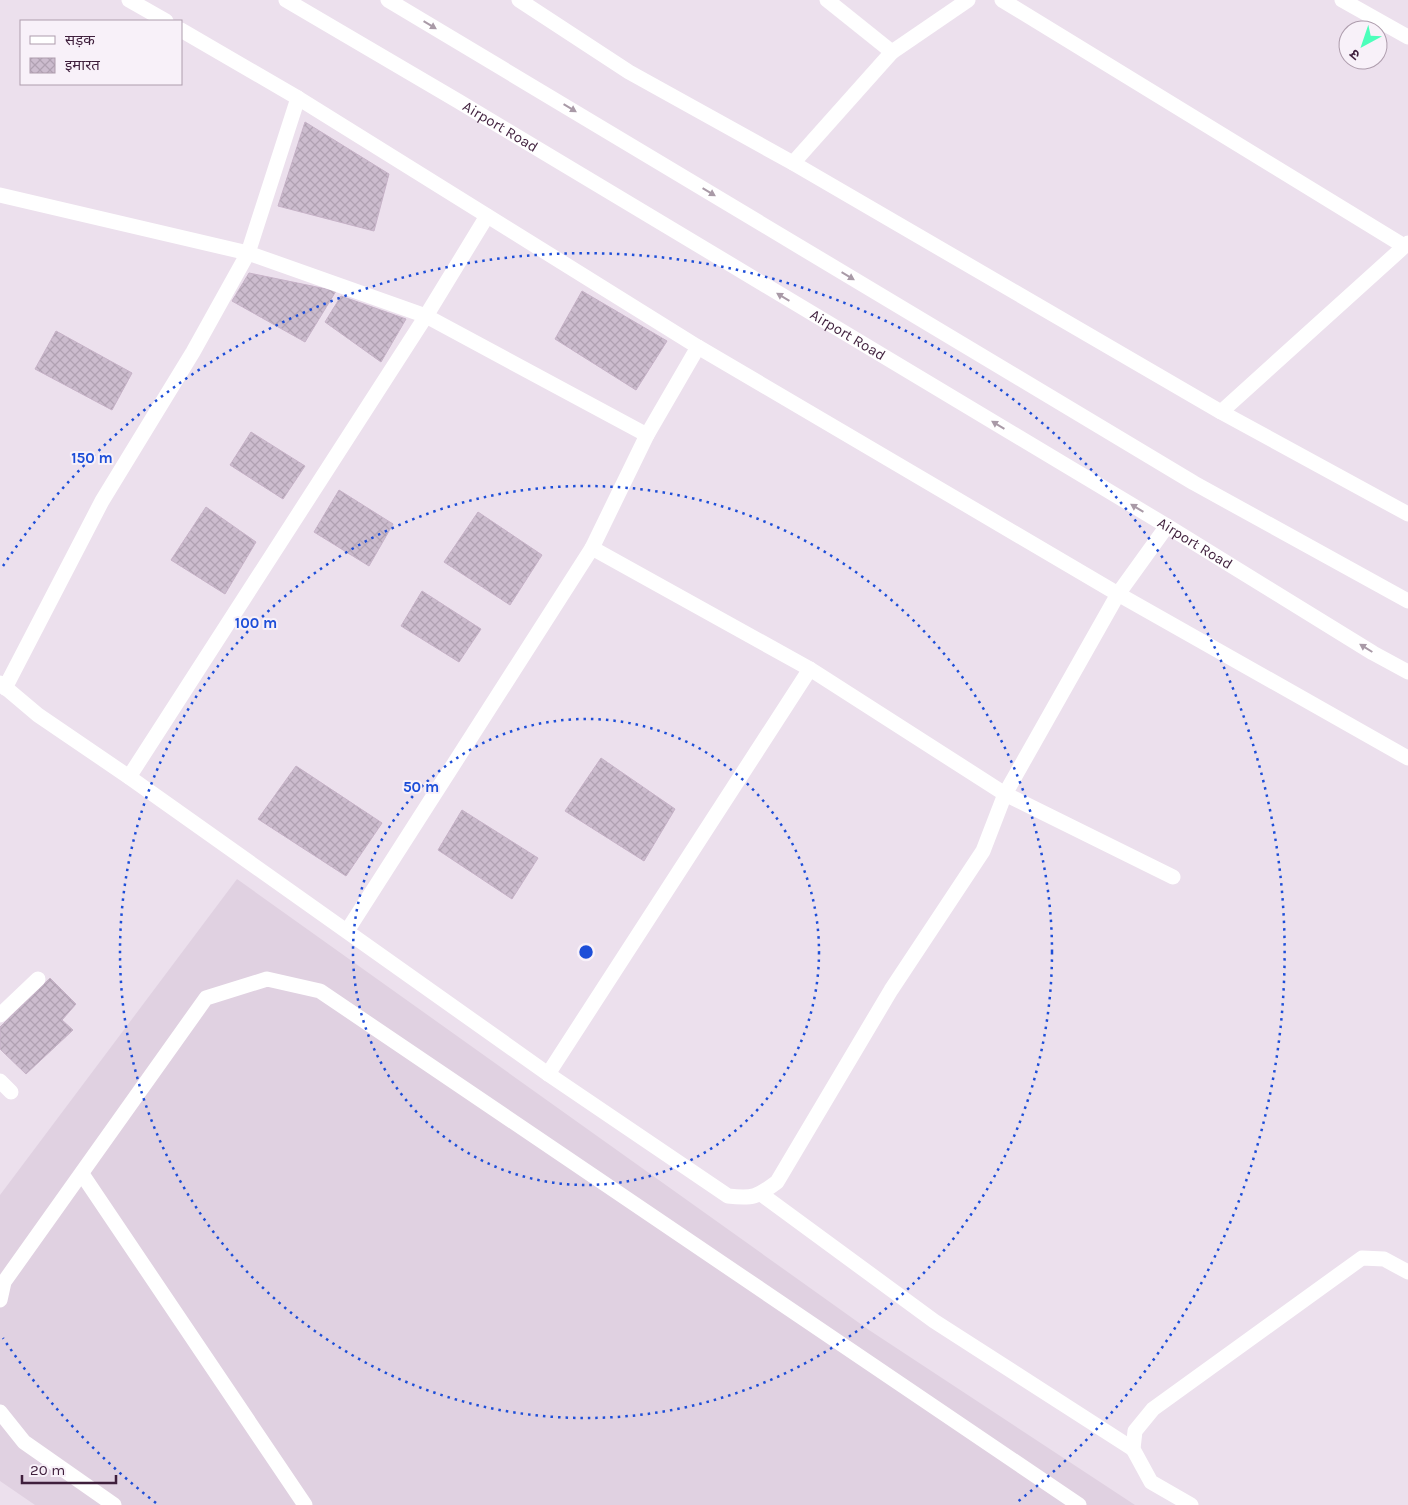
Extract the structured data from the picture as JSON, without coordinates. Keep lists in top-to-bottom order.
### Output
{
  "streets": {
    "street": ["Airport Road"]
  },
  "legend": ["सड़क", "इमारत"],
  "scale_bar": "20 m",
  "north": "bottom left",
  "rings": ["150 m", "100 m", "50 m"]
}
